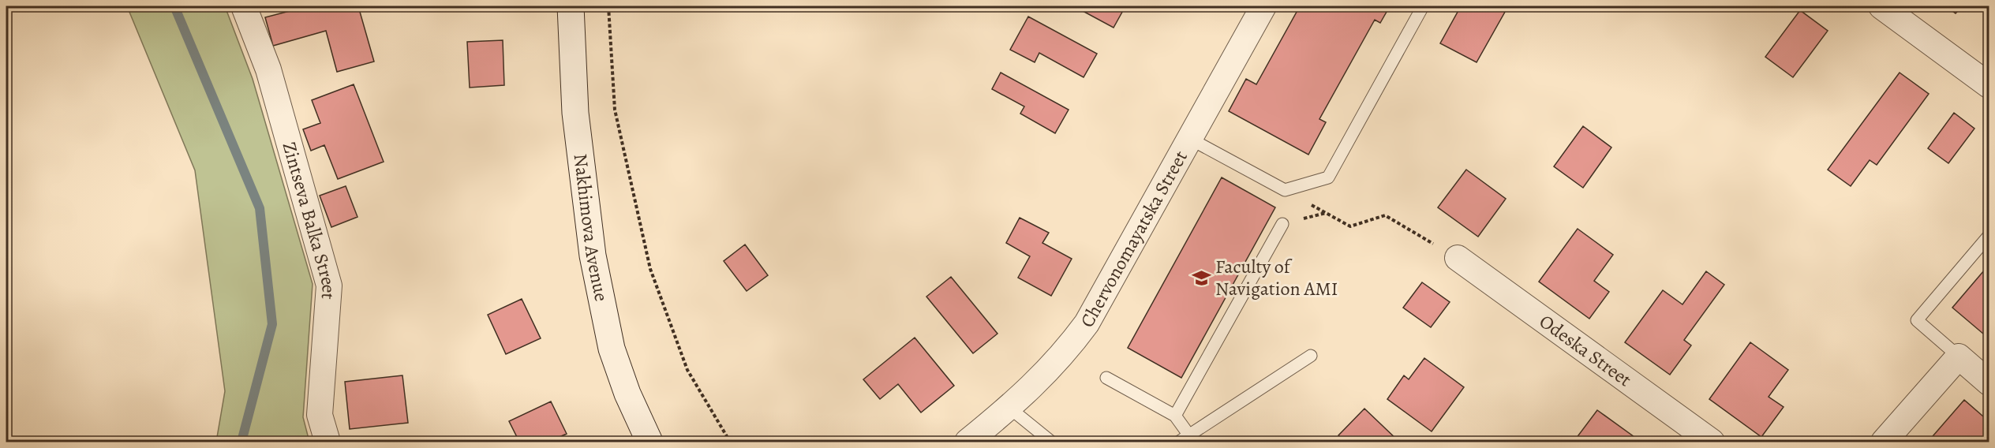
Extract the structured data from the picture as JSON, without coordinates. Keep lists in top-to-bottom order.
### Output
{
  "streets": {
    "main road": ["Nakhimova Avenue"],
    "street": ["Zintseva Balka Street", "Chervonomayatska Street", "Odeska Street"]
  },
  "places": {
    "school or university": ["Faculty of Navigation AMI"]
  }
}
